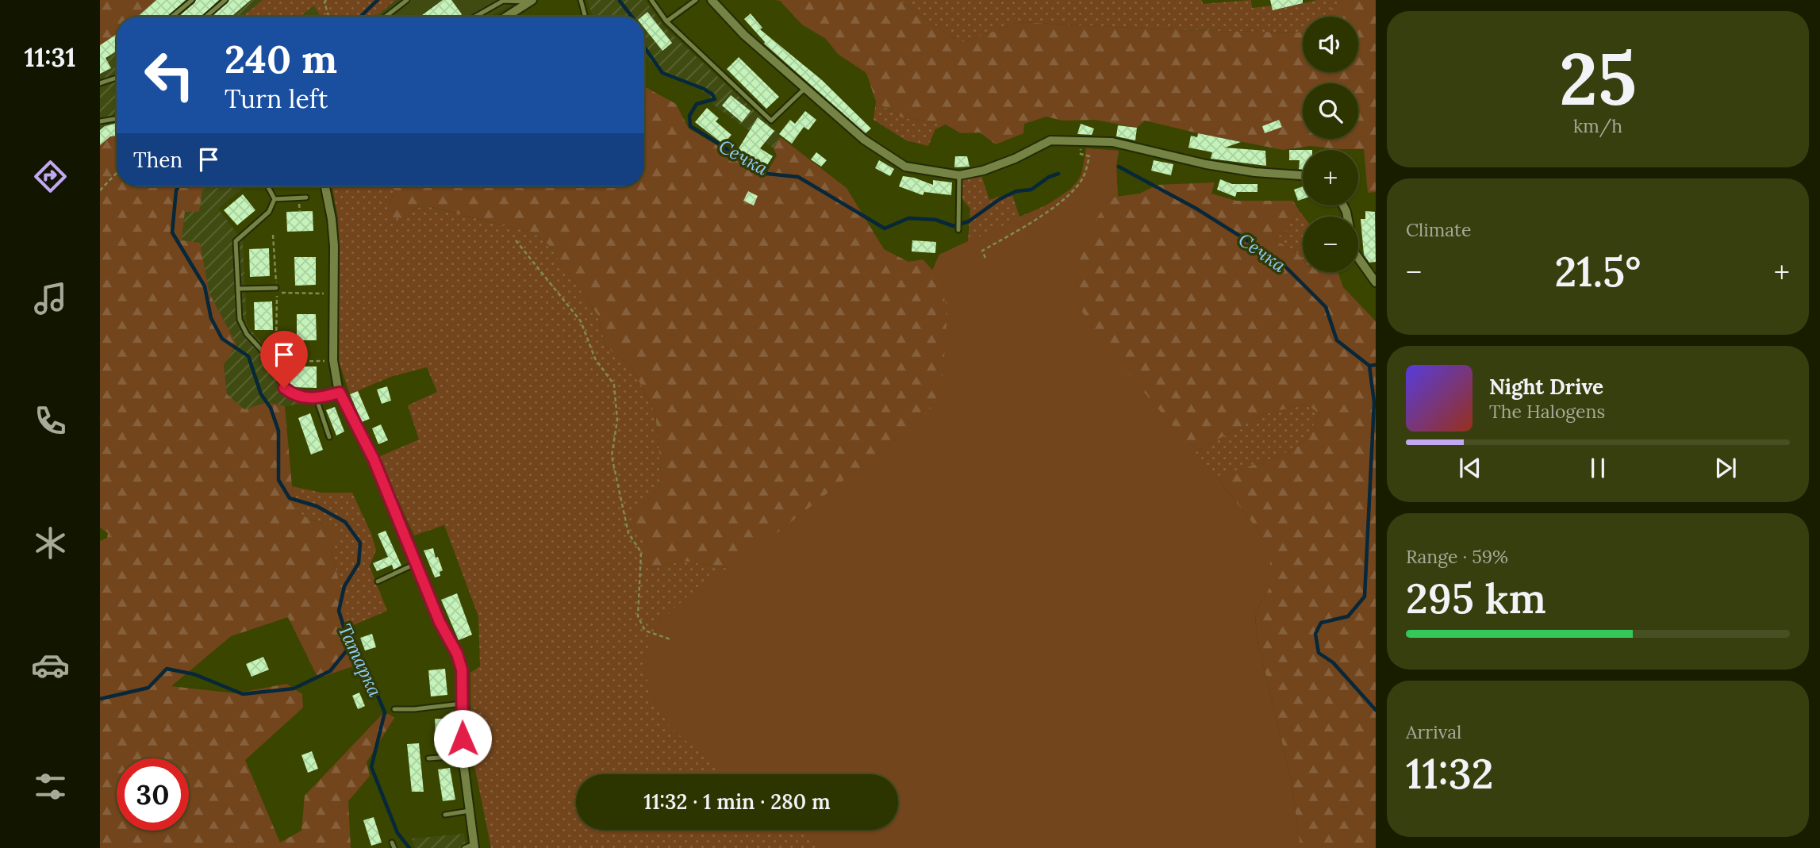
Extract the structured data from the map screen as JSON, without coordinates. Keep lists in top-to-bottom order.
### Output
{
  "water": ["Сечка", "Татарка"],
  "page": {
    "tabs": "11:31",
    "tile": [
      ["25", "km/h"],
      "Climate",
      ["Range · 59%", "295 km"],
      ["Arrival", "11:32"]
    ],
    "map_buttons": ["+", "−"],
    "turn": ["240 m", "Turn left"],
    "then": "Then",
    "heat": ["−", "21.5°", "+"],
    "song": ["Night Drive", "The Halogens"],
    "limit": "30",
    "trip": "11:32 · 1 min · 280 m"
  }
}
